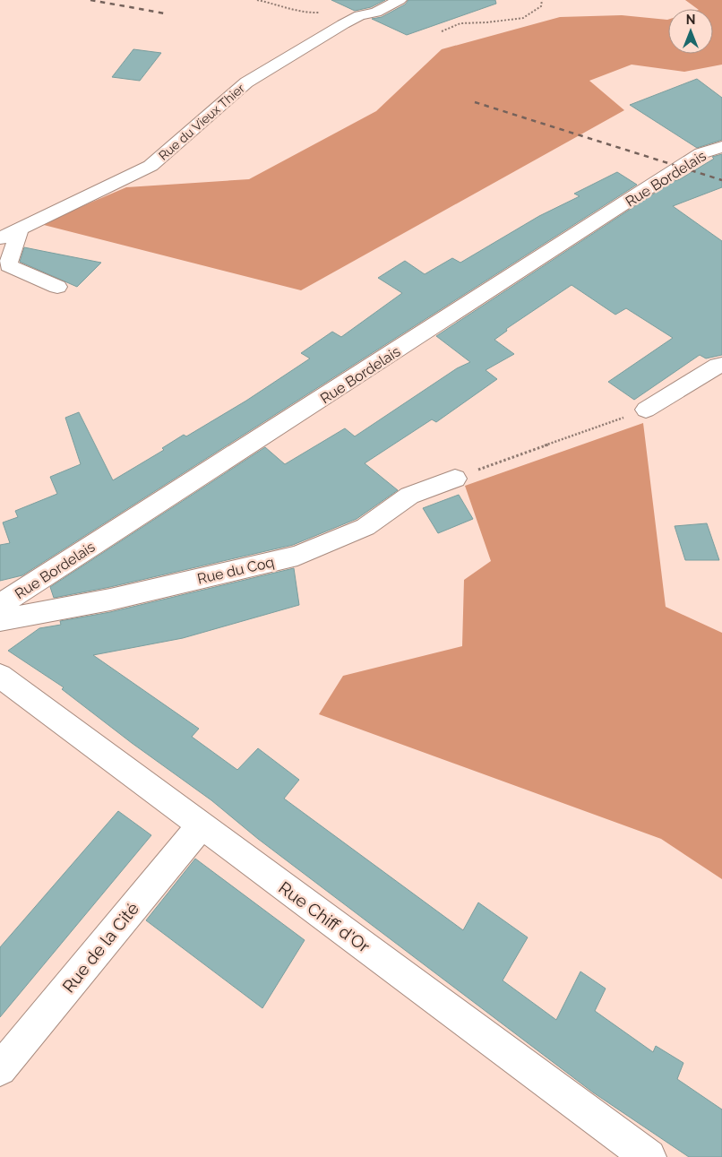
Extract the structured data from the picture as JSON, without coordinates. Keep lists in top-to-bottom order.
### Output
{
  "streets": {
    "street": [
      "Rue du Vieux Thier",
      "Rue Bordelais",
      "Rue du Coq",
      "Rue Chiff d'Or",
      "Rue de la Cité"
    ]
  },
  "crossings": [
    ["Rue Chiff d'Or", "Rue de la Cité"]
  ],
  "north": "top"
}
